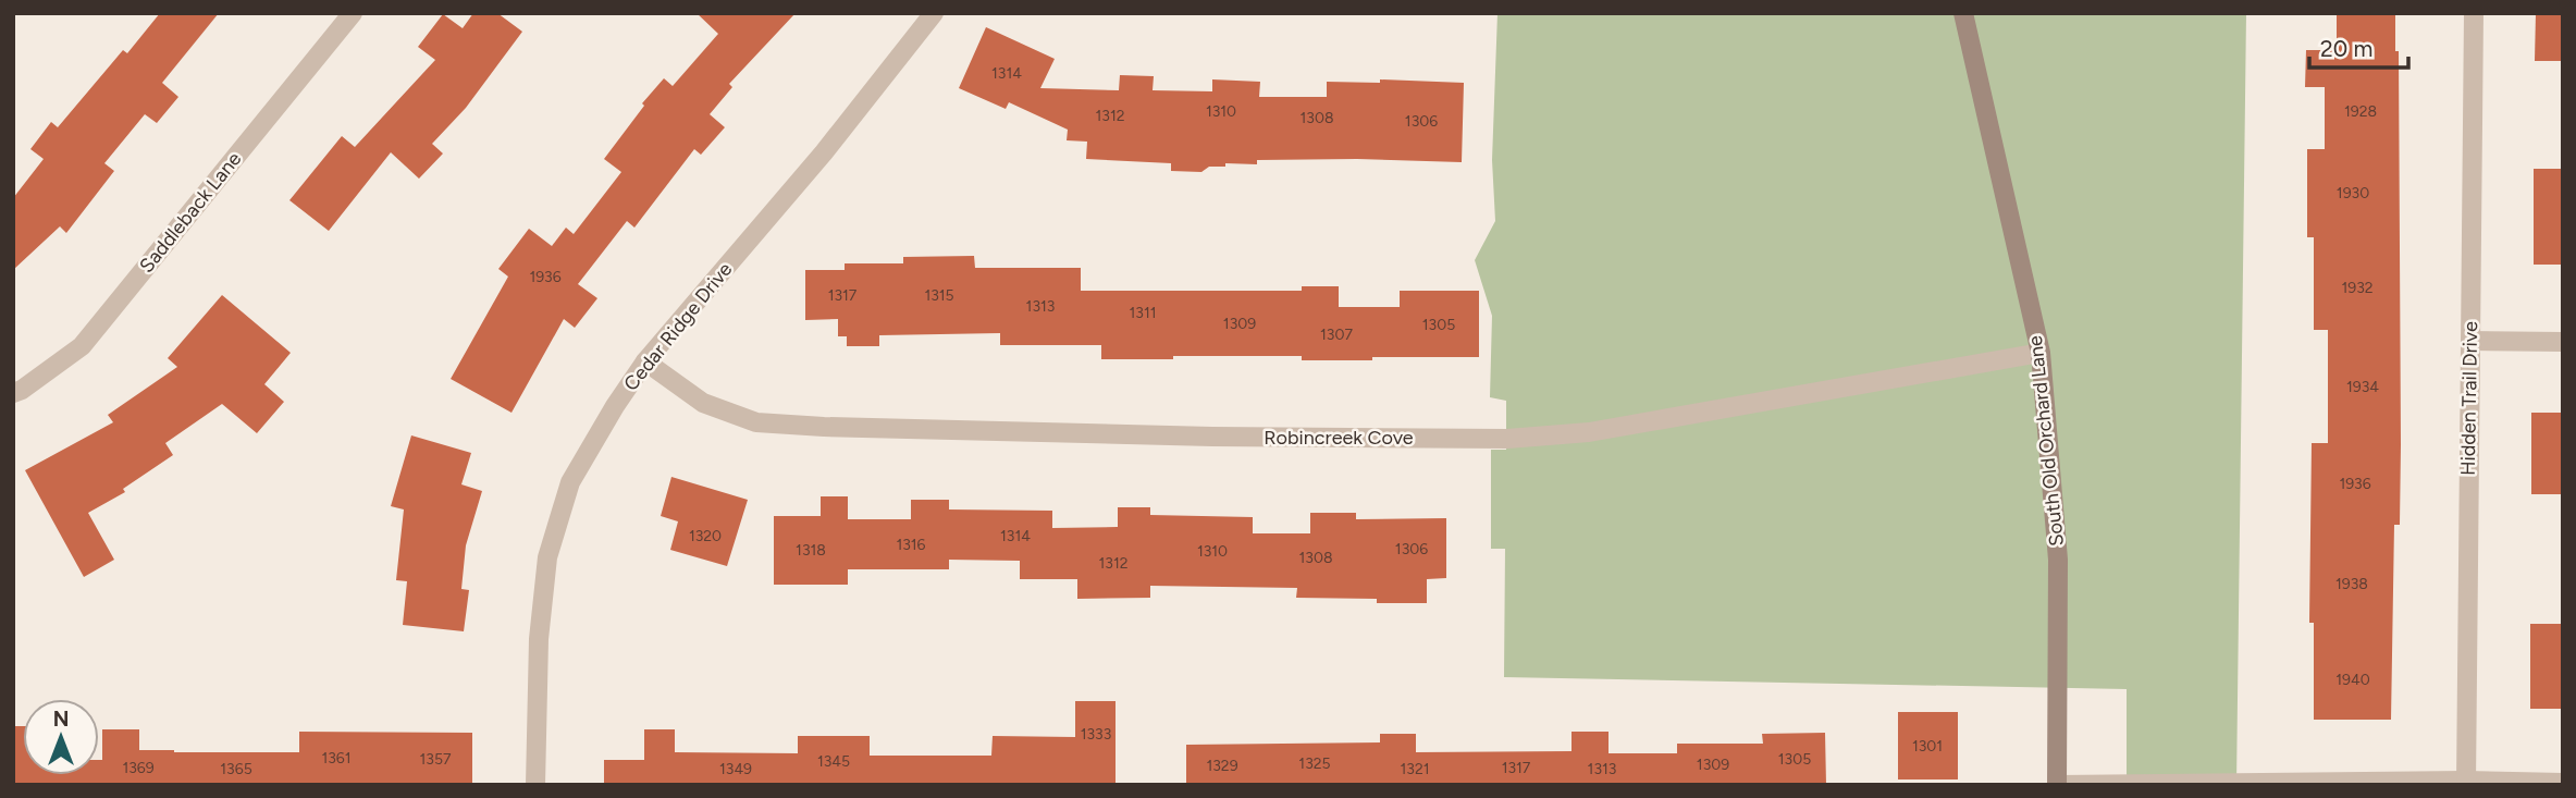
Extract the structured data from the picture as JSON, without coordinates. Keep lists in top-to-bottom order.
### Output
{
  "streets": {
    "street": [
      "Saddleback Lane",
      "Cedar Ridge Drive",
      "Hidden Trail Drive",
      "Robincreek Cove",
      "South Old Orchard Lane"
    ]
  },
  "crossings": [
    ["Cedar Ridge Drive", "Robincreek Cove"],
    ["Robincreek Cove", "South Old Orchard Lane"]
  ],
  "house_numbers": [
    "1314",
    "1310",
    "1928",
    "1312",
    "1308",
    "1306",
    "1930",
    "1936",
    "1932",
    "1317",
    "1315",
    "1313",
    "1311",
    "1309",
    "1305",
    "1307",
    "1934",
    "1936",
    "1320",
    "1314",
    "1316",
    "1306",
    "1318",
    "1310",
    "1308",
    "1312",
    "1938",
    "1940",
    "1333",
    "1301",
    "1361",
    "1357",
    "1305",
    "1345",
    "1325",
    "1309",
    "1329",
    "1369",
    "1317",
    "1365",
    "1349",
    "1321",
    "1313"
  ],
  "scale_bar": "20 m",
  "north": "top"
}
